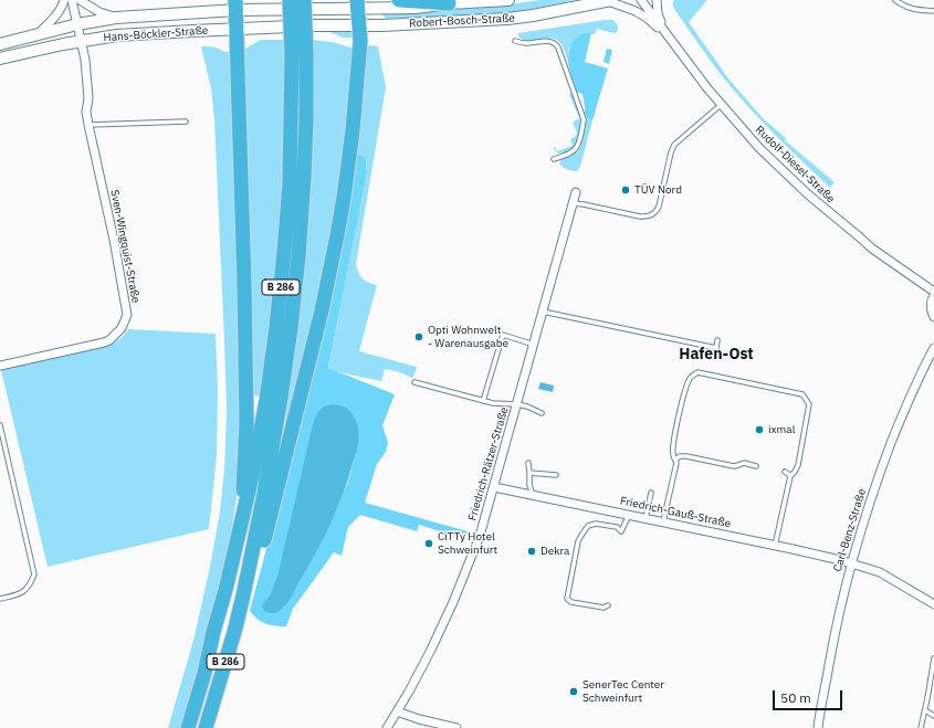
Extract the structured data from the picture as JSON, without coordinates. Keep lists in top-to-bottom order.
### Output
{
  "streets": {
    "highway": ["B 286"],
    "street": [
      "Robert-Bosch-Straße",
      "Hans-Böckler-Straße",
      "Rudolf-Diesel-Straße",
      "Sven-Wingquist-Straße",
      "Friedrich-Rätzer-Straße",
      "Friedrich-Gauß-Straße",
      "Carl-Benz-Straße"
    ]
  },
  "crossings": [
    ["Robert-Bosch-Straße", "Hans-Böckler-Straße"],
    ["Robert-Bosch-Straße", "Rudolf-Diesel-Straße"],
    ["Robert-Bosch-Straße", "B 286"],
    ["Hans-Böckler-Straße", "Sven-Wingquist-Straße"],
    ["Friedrich-Rätzer-Straße", "Friedrich-Gauß-Straße"],
    ["Friedrich-Gauß-Straße", "Carl-Benz-Straße"]
  ],
  "districts": ["Hafen-Ost"],
  "places": [
    "TÜV Nord",
    "Opti Wohnwelt - Warenausgabe",
    "ixmal",
    "CiTTy Hotel Schweinfurt",
    "Dekra",
    "SenerTec Center Schweinfurt"
  ],
  "scale_bar": "50 m"
}
